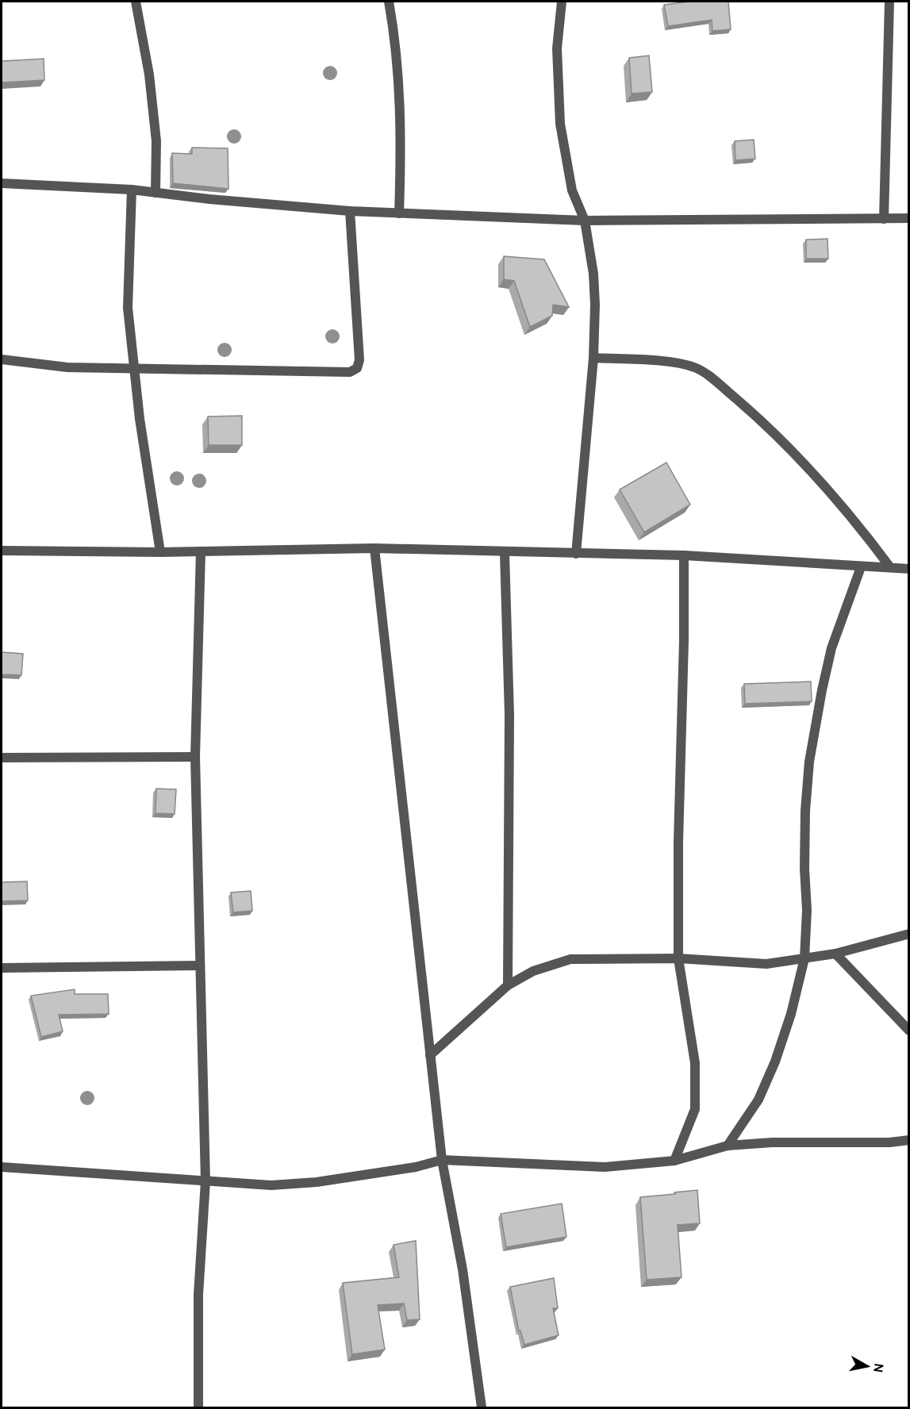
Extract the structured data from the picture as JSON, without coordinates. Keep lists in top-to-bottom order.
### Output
{
  "north": "right"
}
